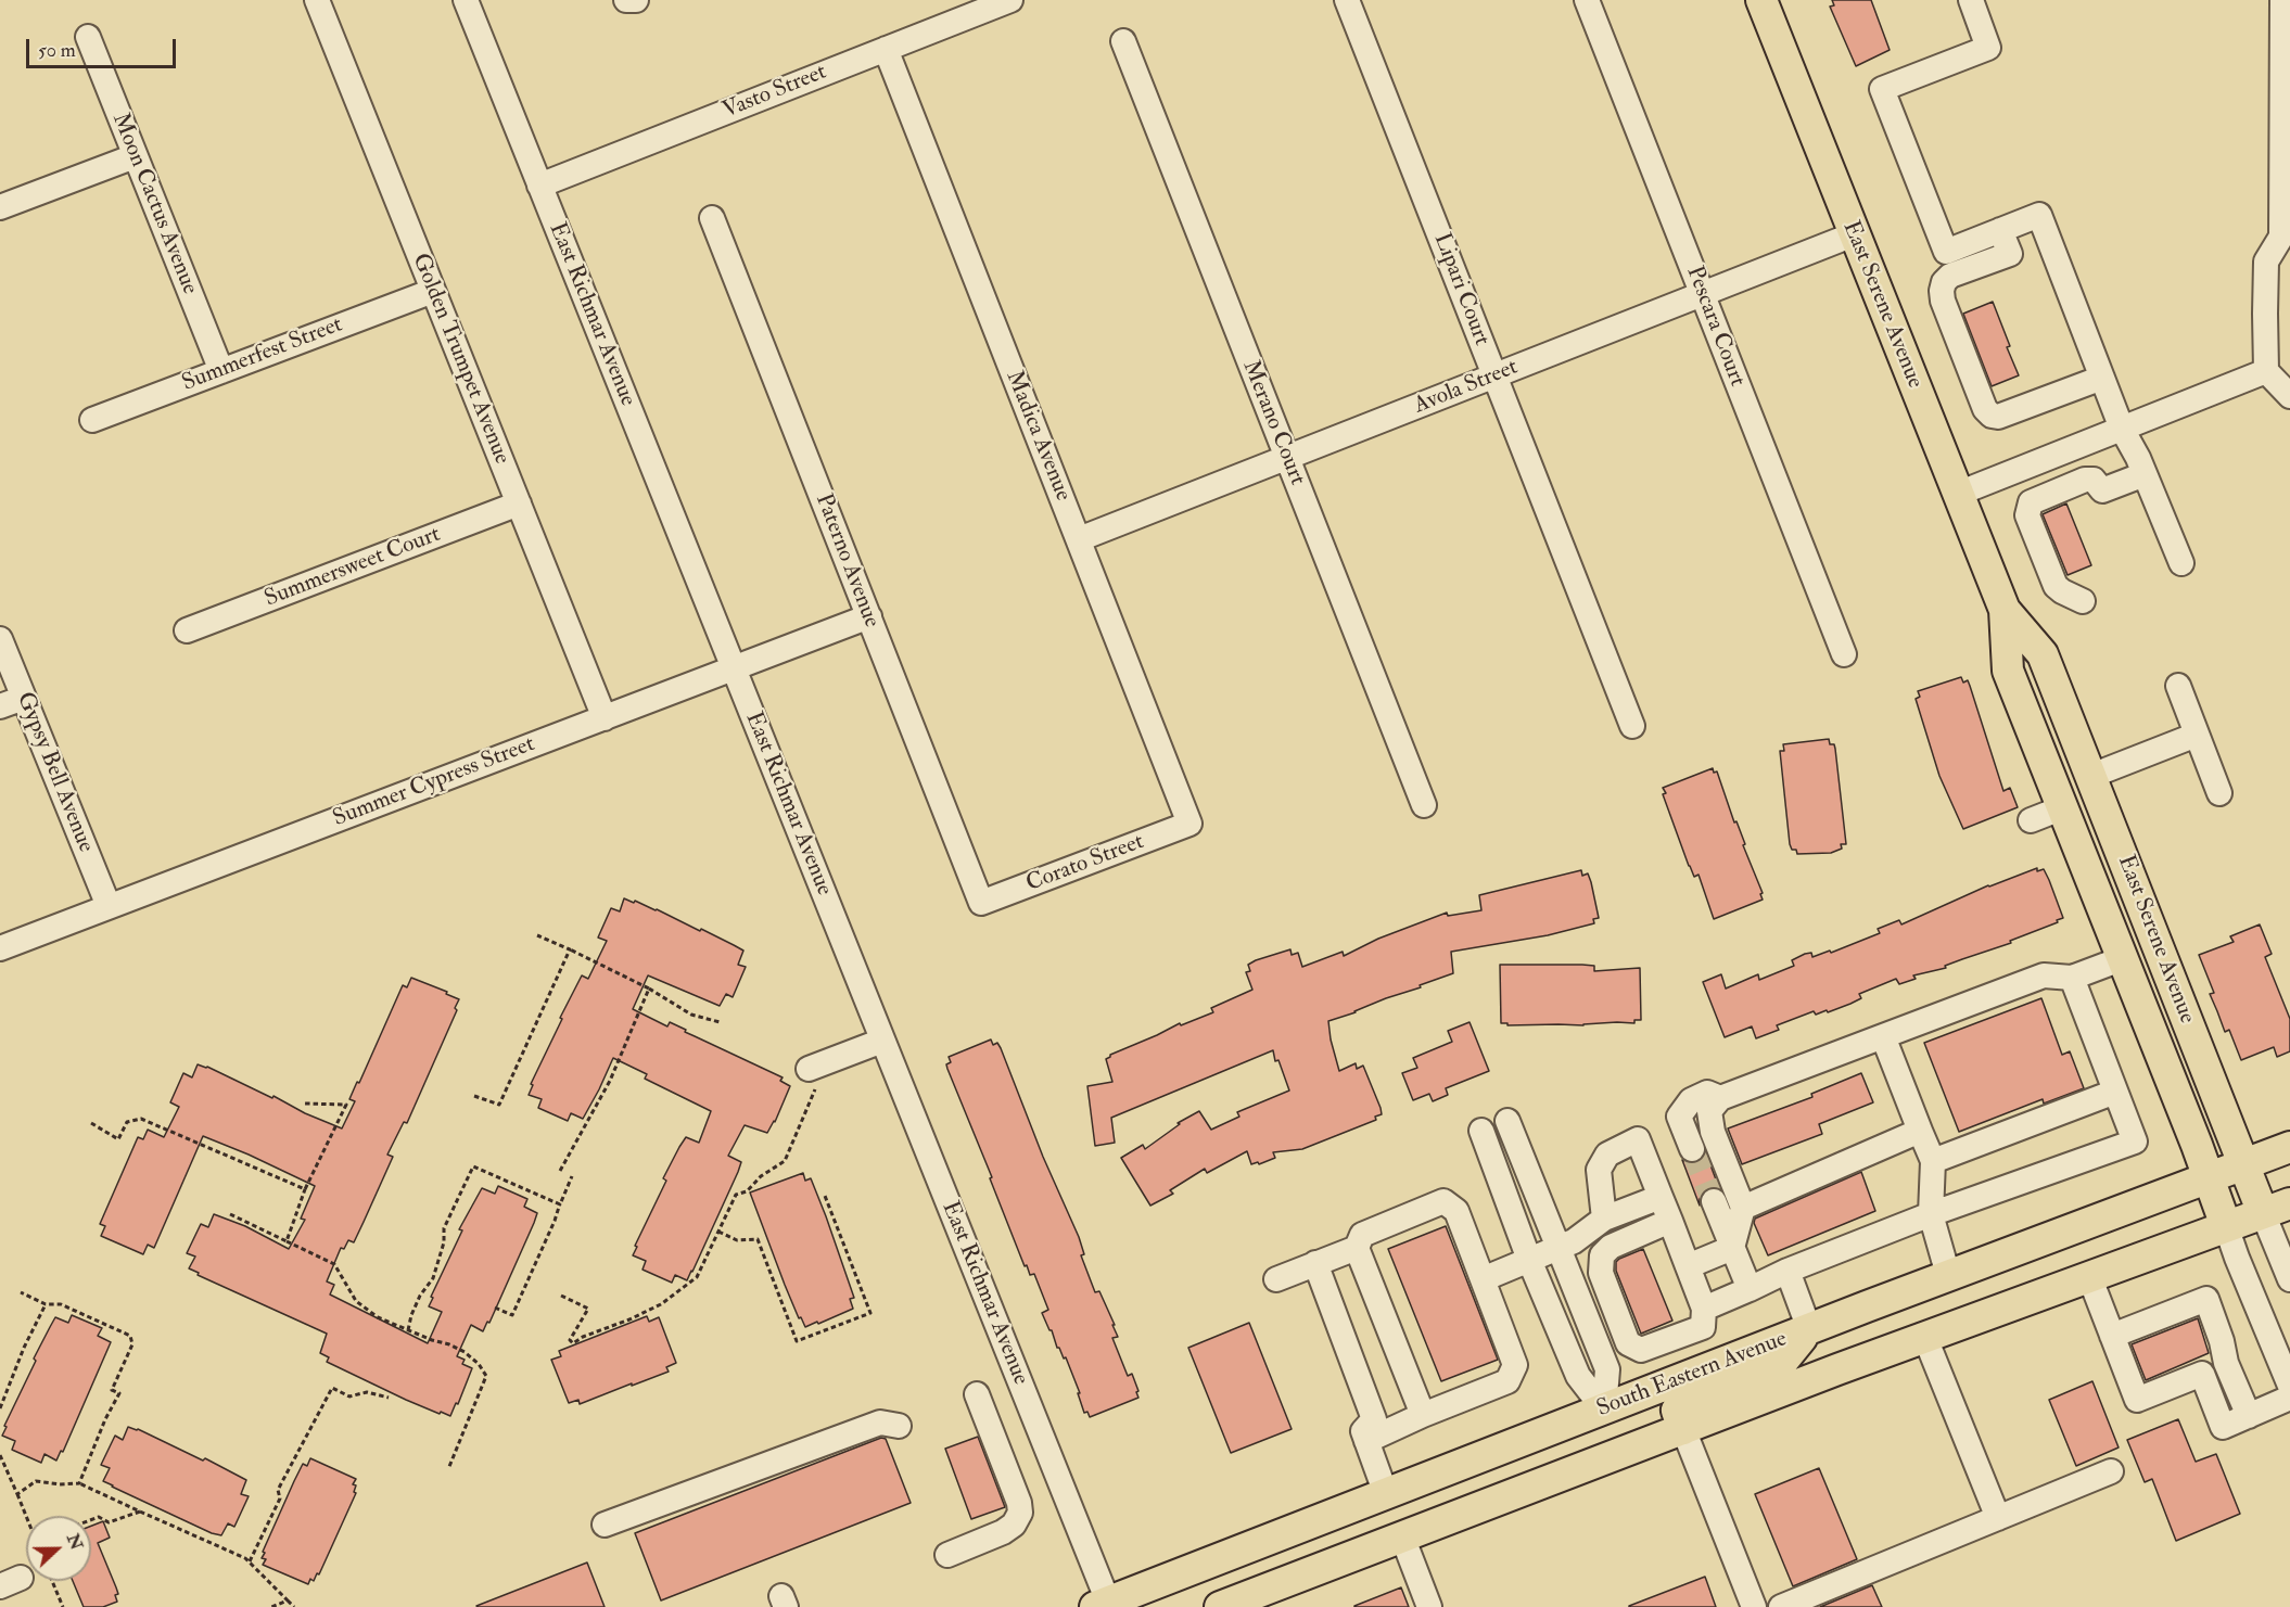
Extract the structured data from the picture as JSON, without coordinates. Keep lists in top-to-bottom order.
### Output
{
  "streets": {
    "main road": ["East Serene Avenue", "South Eastern Avenue"],
    "street": [
      "Vasto Street",
      "Moon Cactus Avenue",
      "Lipari Court",
      "East Richmar Avenue",
      "Pescara Court",
      "Summerfest Street",
      "Golden Trumpet Avenue",
      "Avola Street",
      "Merano Court",
      "Madica Avenue",
      "Paterno Avenue",
      "Summersweet Court",
      "Gypsy Bell Avenue",
      "Summer Cypress Street",
      "Corato Street"
    ]
  },
  "crossings": [
    ["Vasto Street", "East Richmar Avenue"],
    ["Vasto Street", "Madica Avenue"],
    ["Moon Cactus Avenue", "Summerfest Street"],
    ["Lipari Court", "Avola Street"],
    ["East Serene Avenue", "Avola Street"],
    ["East Serene Avenue", "South Eastern Avenue"],
    ["East Richmar Avenue", "Summer Cypress Street"],
    ["East Richmar Avenue", "South Eastern Avenue"],
    ["Pescara Court", "Avola Street"],
    ["Summerfest Street", "Golden Trumpet Avenue"],
    ["Golden Trumpet Avenue", "Summersweet Court"],
    ["Golden Trumpet Avenue", "Summer Cypress Street"],
    ["Avola Street", "Merano Court"],
    ["Avola Street", "Madica Avenue"],
    ["Madica Avenue", "Corato Street"],
    ["Paterno Avenue", "Summer Cypress Street"],
    ["Paterno Avenue", "Corato Street"],
    ["Gypsy Bell Avenue", "Summer Cypress Street"]
  ],
  "scale_bar": "50 m",
  "north": "right"
}
